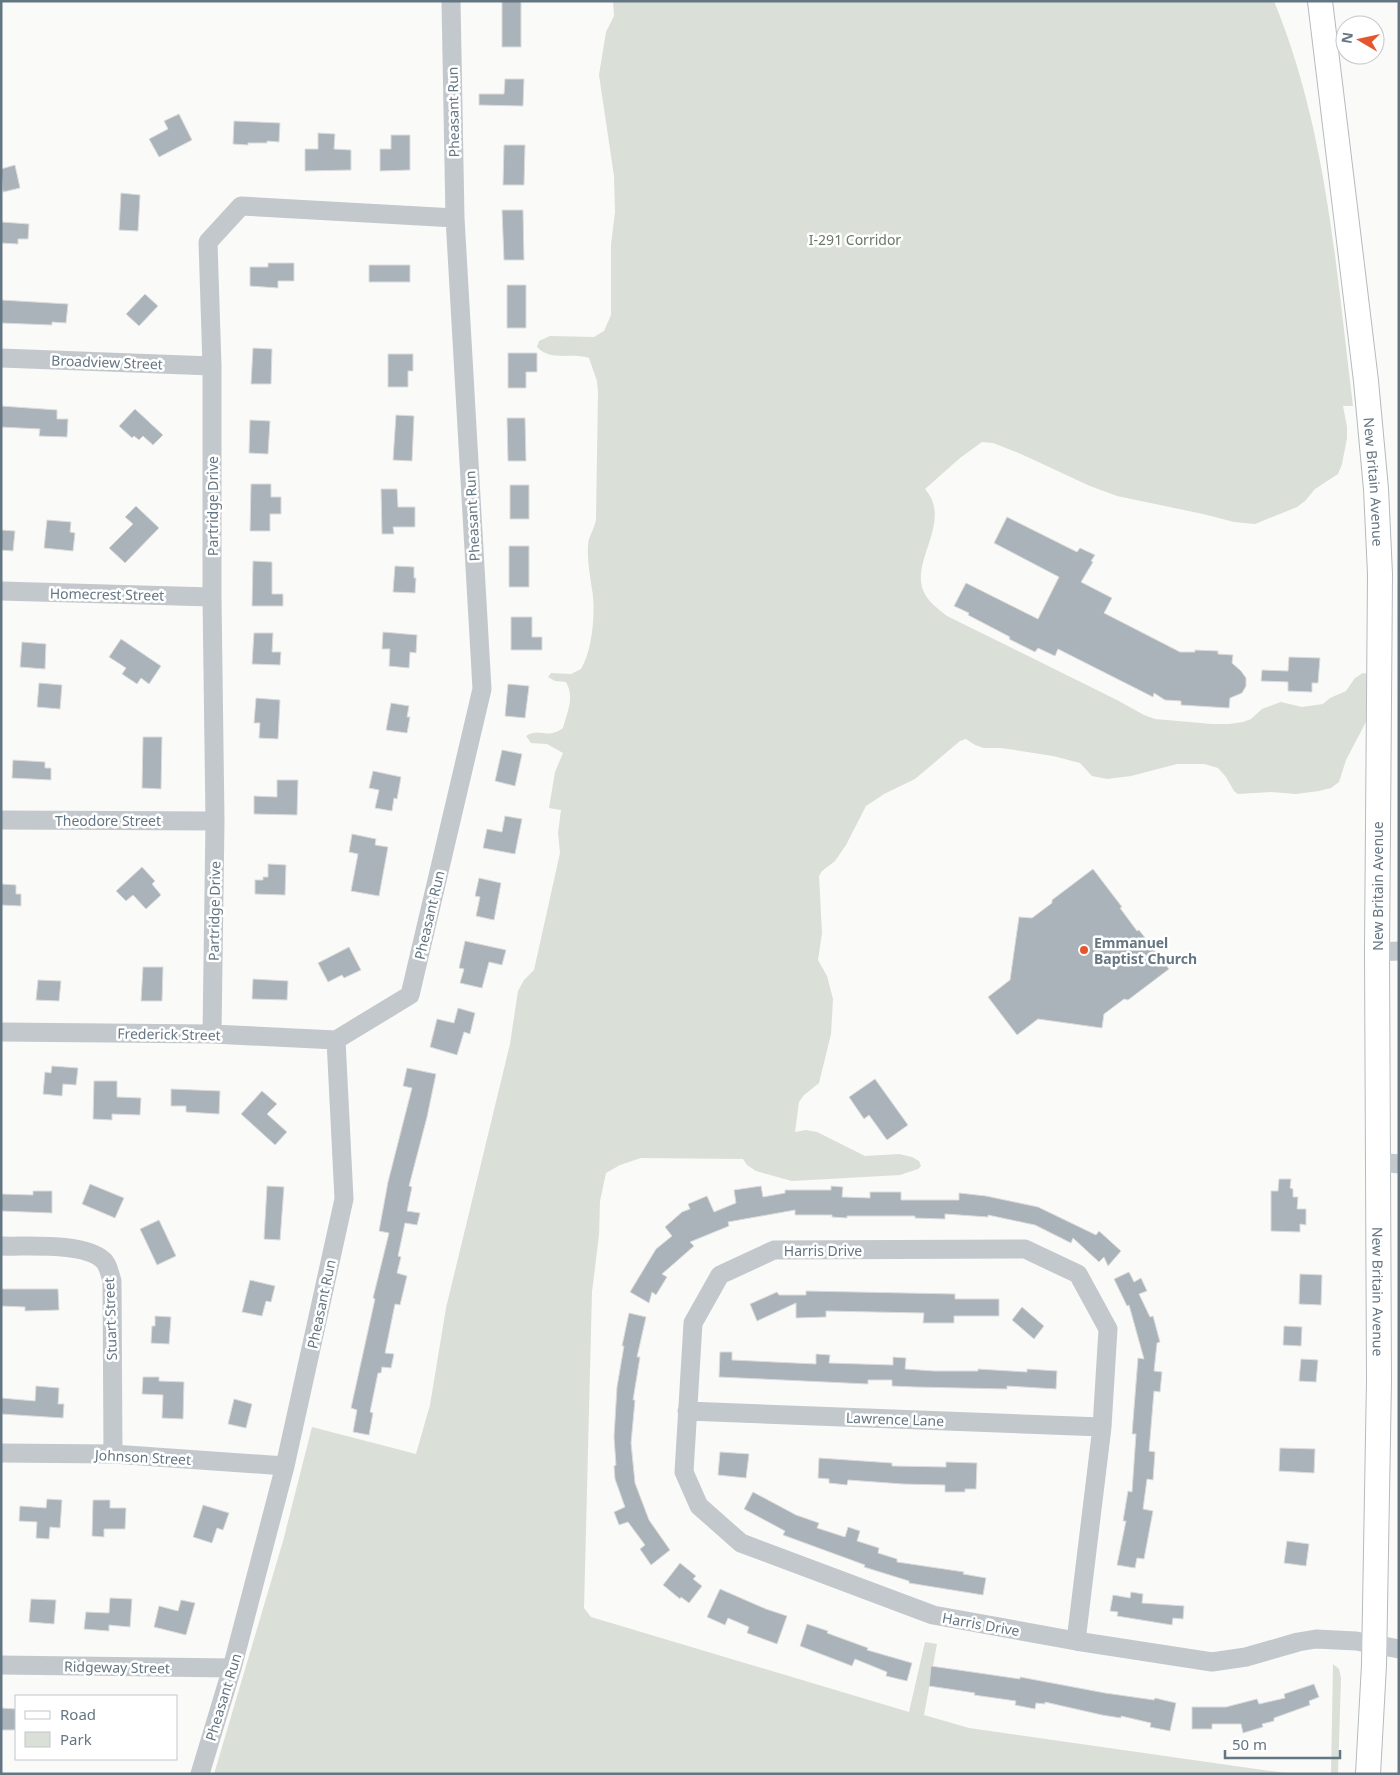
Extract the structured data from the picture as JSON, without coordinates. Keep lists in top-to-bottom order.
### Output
{
  "streets": {
    "main road": ["New Britain Avenue"],
    "street": [
      "Pheasant Run",
      "Broadview Street",
      "Partridge Drive",
      "Homecrest Street",
      "Theodore Street",
      "Frederick Street",
      "Harris Drive",
      "Stuart Street",
      "Lawrence Lane",
      "Johnson Street",
      "Ridgeway Street"
    ]
  },
  "crossings": [
    ["Pheasant Run", "Partridge Drive"],
    ["Pheasant Run", "Frederick Street"],
    ["Pheasant Run", "Johnson Street"],
    ["Pheasant Run", "Ridgeway Street"],
    ["Broadview Street", "Partridge Drive"],
    ["New Britain Avenue", "Harris Drive"],
    ["Partridge Drive", "Homecrest Street"],
    ["Partridge Drive", "Theodore Street"],
    ["Partridge Drive", "Frederick Street"],
    ["Harris Drive", "Lawrence Lane"],
    ["Stuart Street", "Johnson Street"]
  ],
  "parks": ["I-291 Corridor"],
  "places": ["Emmanuel Baptist Church"],
  "legend": ["Road", "Park"],
  "scale_bar": "50 m",
  "north": "left"
}
